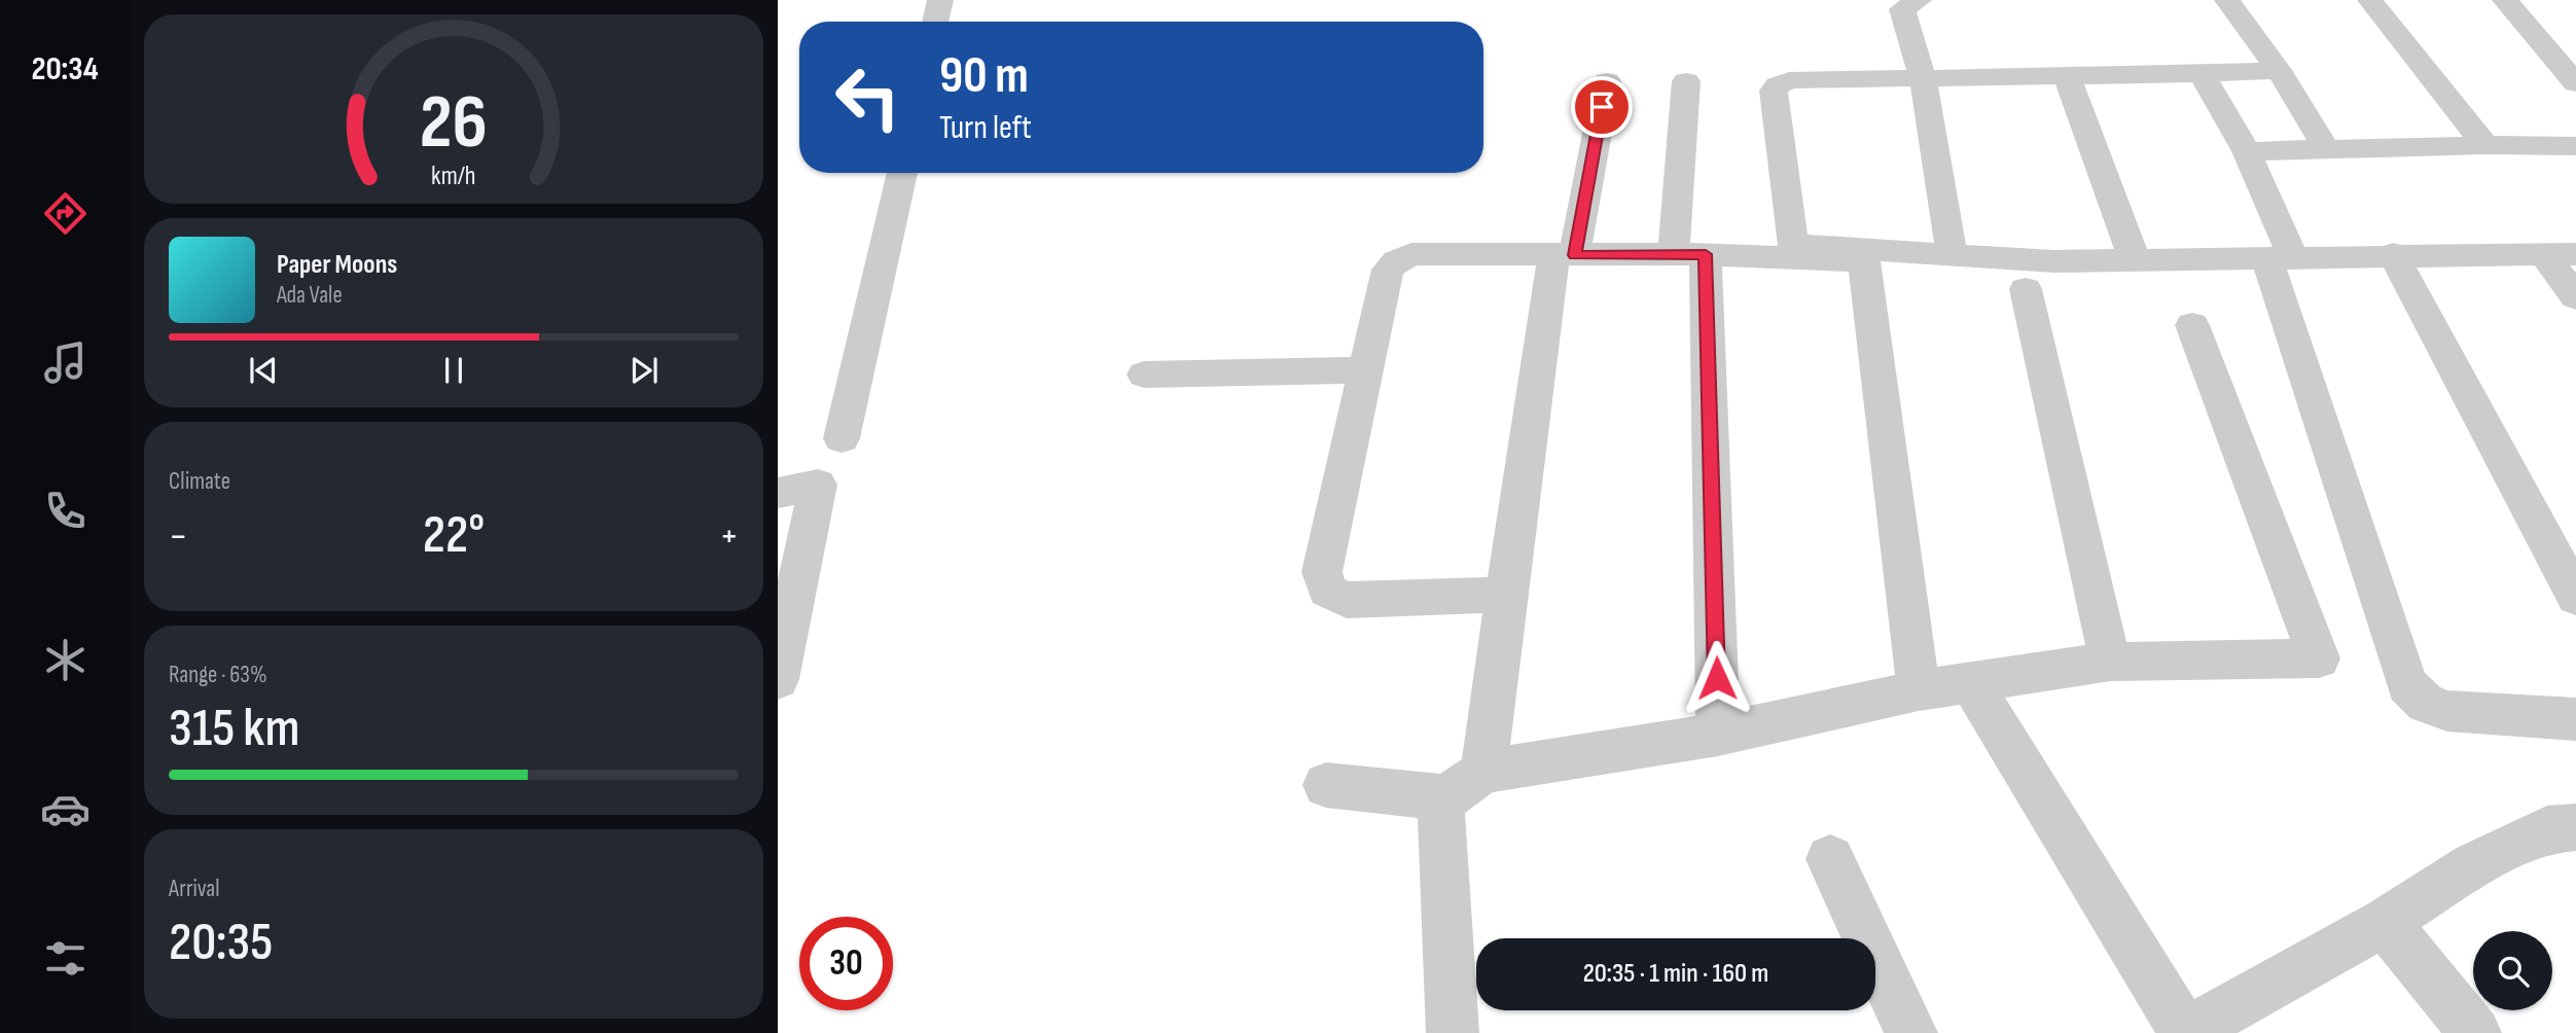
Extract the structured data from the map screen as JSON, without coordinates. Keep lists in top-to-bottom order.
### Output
{
  "page": {
    "tabs": "20:34",
    "turn": ["90 m", "Turn left"],
    "song": ["Paper Moons", "Ada Vale"],
    "tile": [
      "Climate",
      ["Range · 63%", "315 km"],
      ["Arrival", "20:35"]
    ],
    "heat": ["−", "22°", "+"],
    "limit": "30",
    "trip": "20:35 · 1 min · 160 m",
    "gauge": ["26", "km/h"]
  }
}
